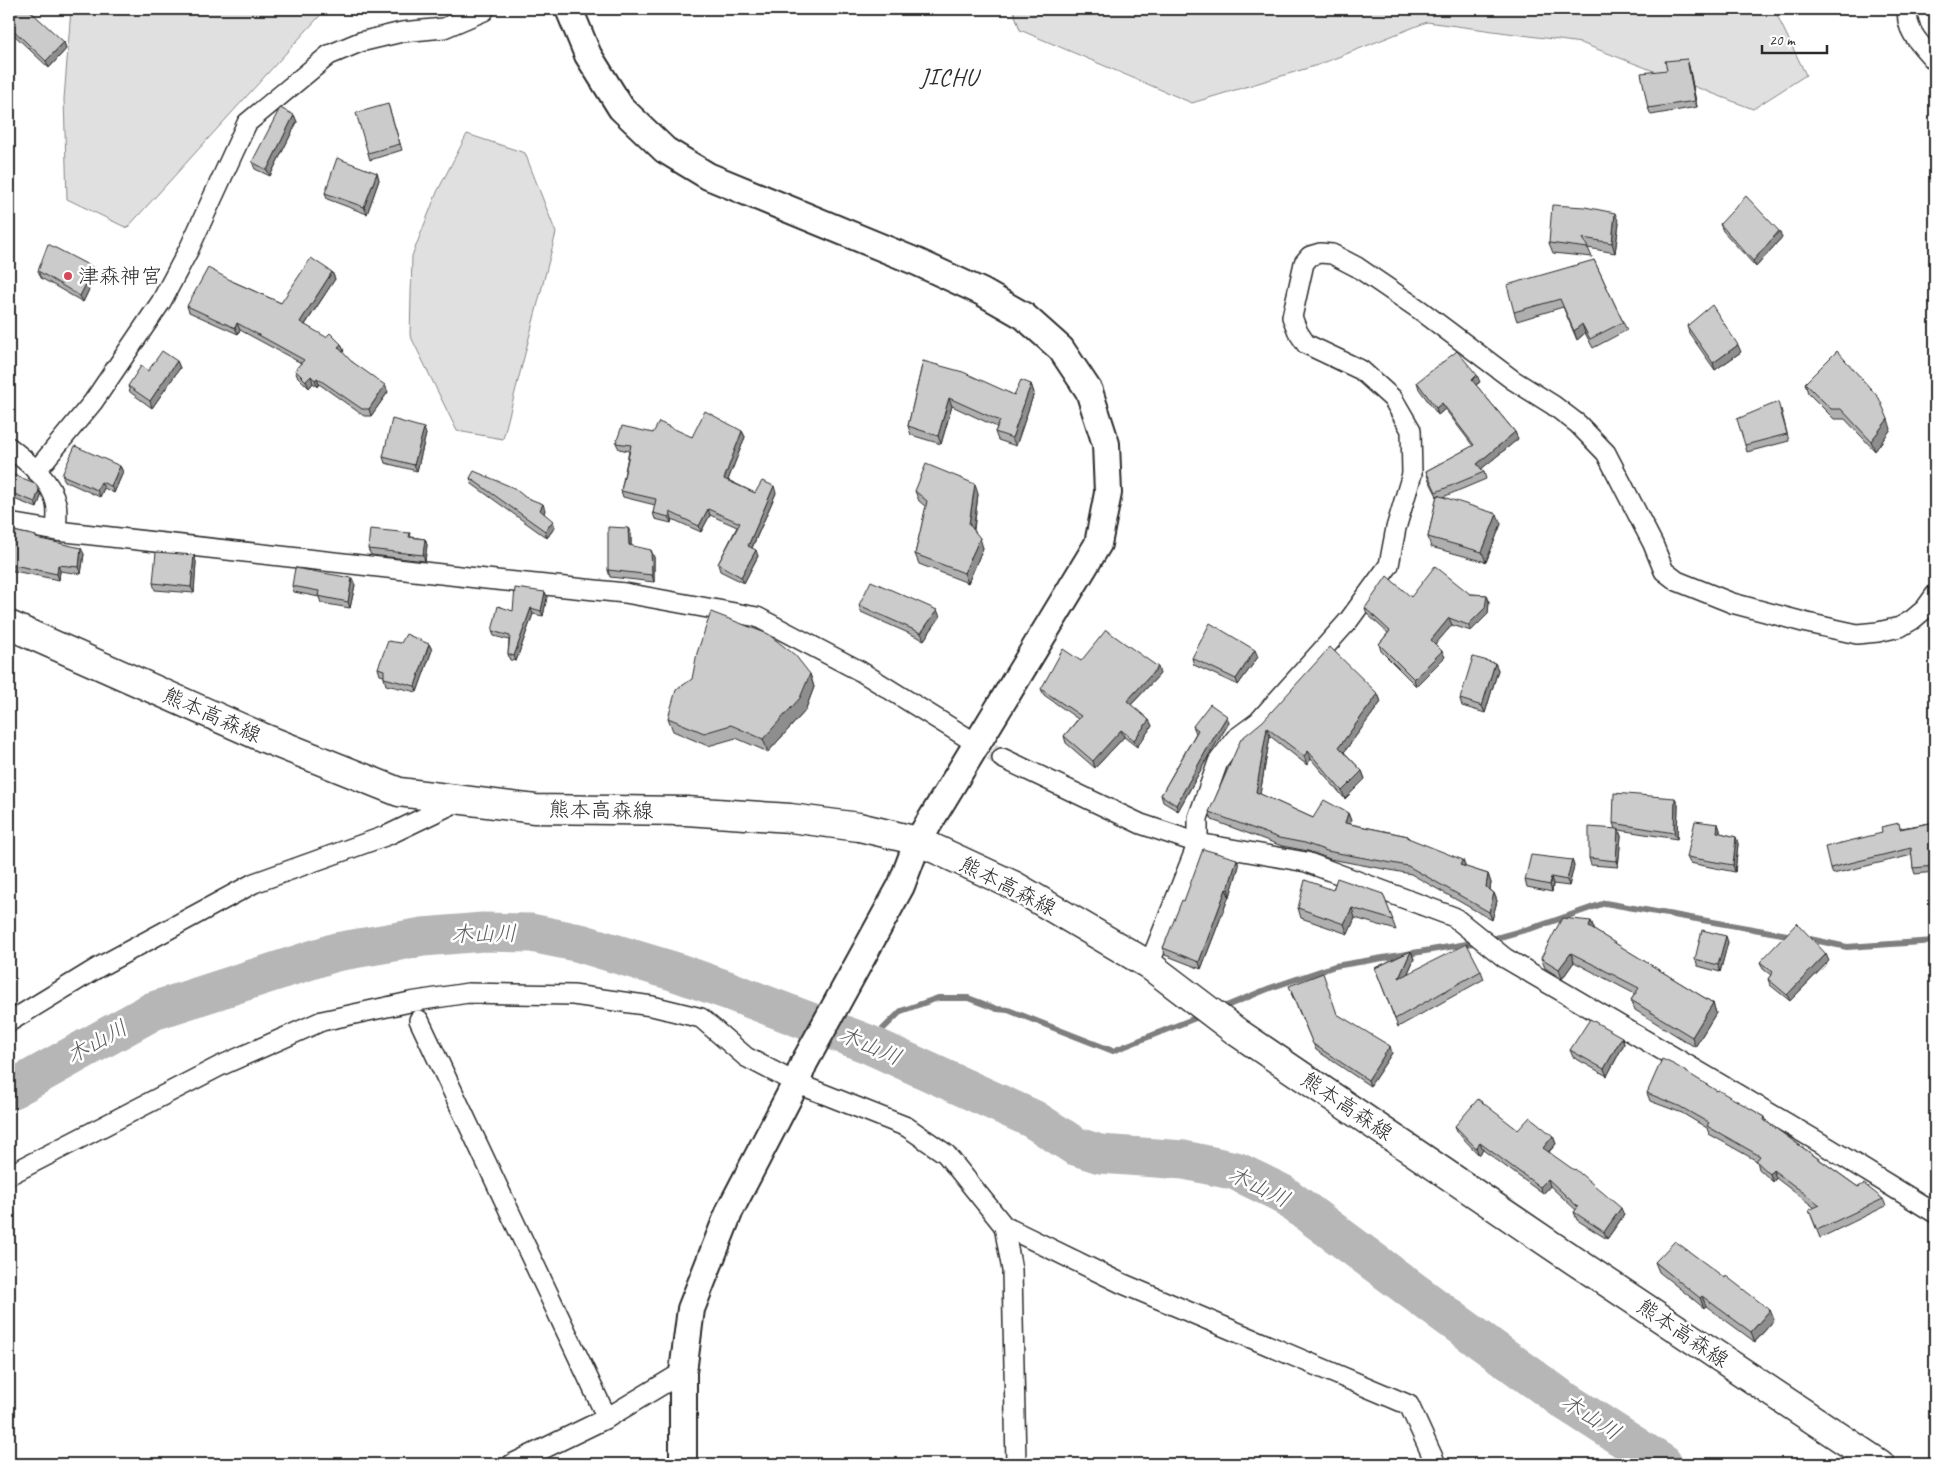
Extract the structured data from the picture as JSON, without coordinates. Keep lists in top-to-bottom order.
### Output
{
  "streets": {
    "main road": ["熊本高森線"]
  },
  "districts": ["JICHU"],
  "water": ["木山川"],
  "places": ["津森神宮"],
  "scale_bar": "20 m"
}
